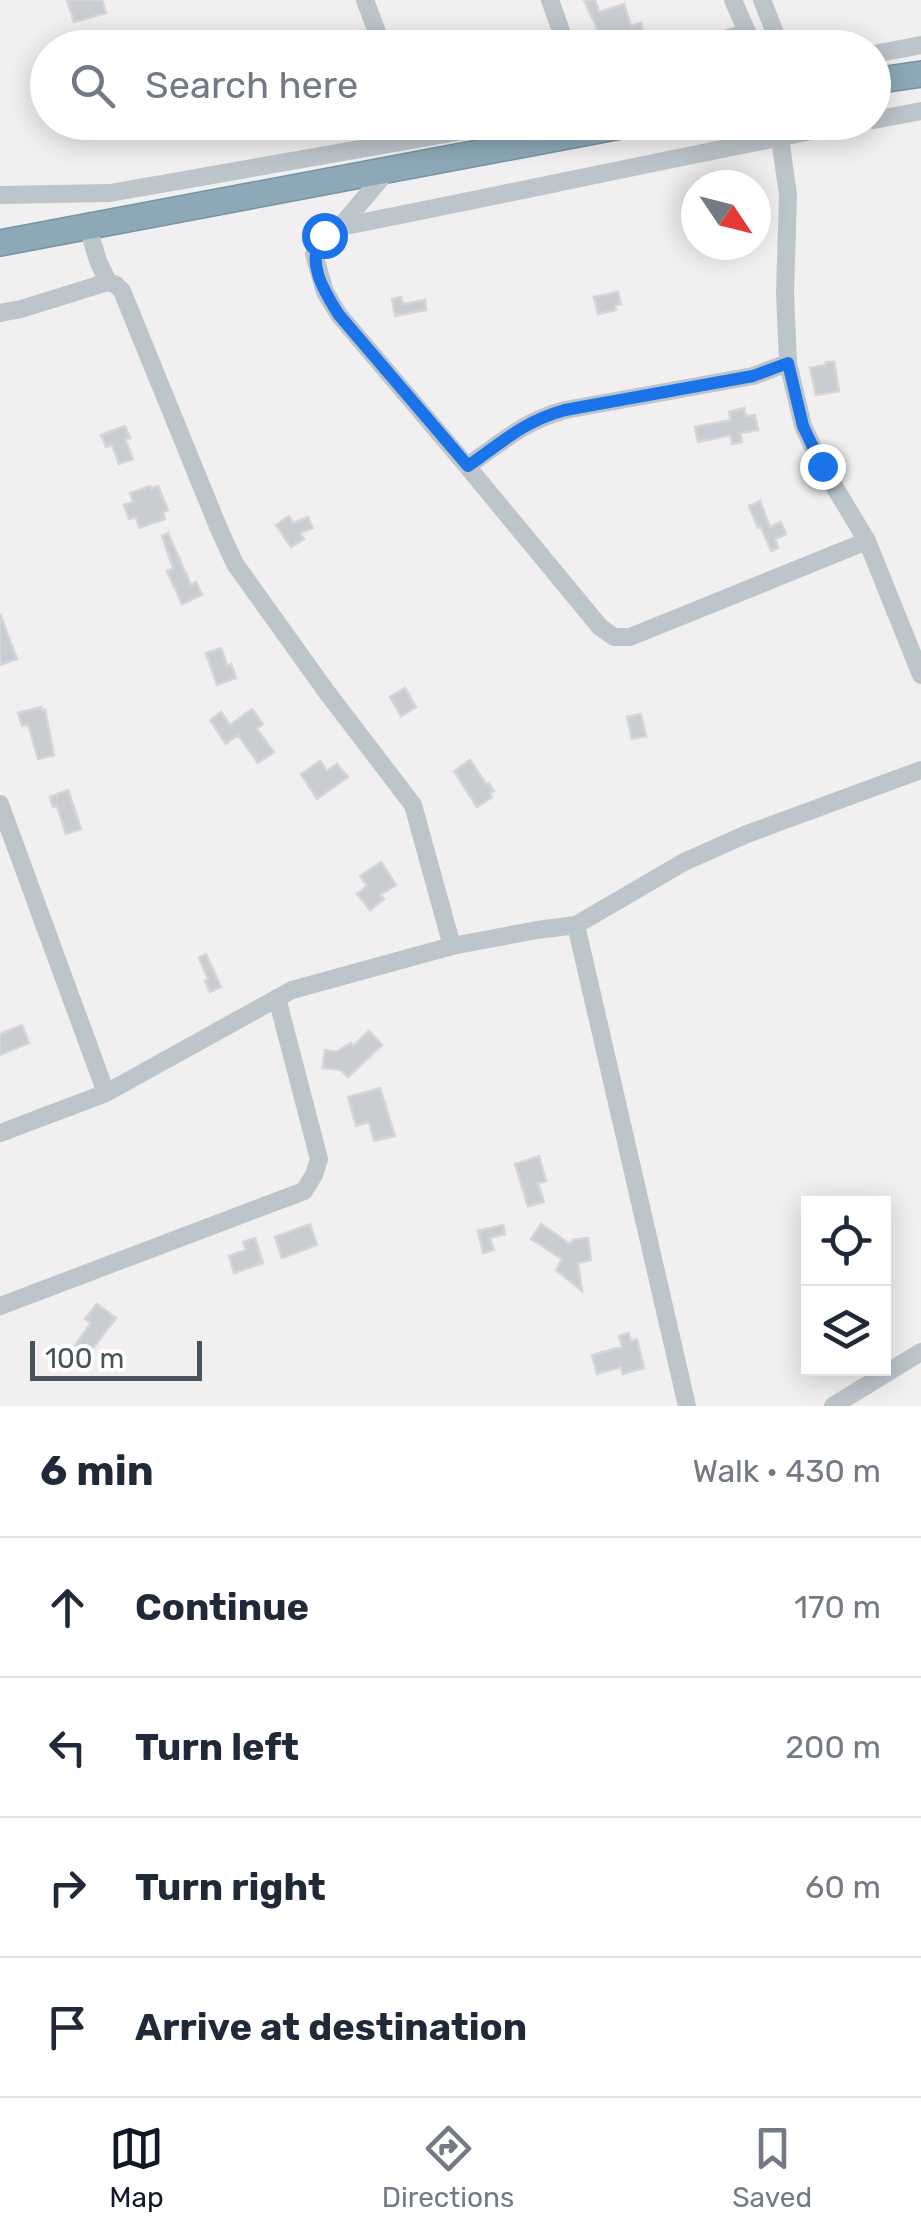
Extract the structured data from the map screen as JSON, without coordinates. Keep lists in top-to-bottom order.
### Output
{
  "scale_bar": "100 m",
  "north": "bottom right",
  "page": {
    "search": "Search here",
    "scale": "100 m",
    "heading": ["6 min", "Walk · 430 m"],
    "list": [
      ["Continue", "170 m"],
      ["Turn left", "200 m"],
      ["Turn right", "60 m"],
      "Arrive at destination"
    ],
    "nav": ["Map", "Directions", "Saved"]
  }
}
